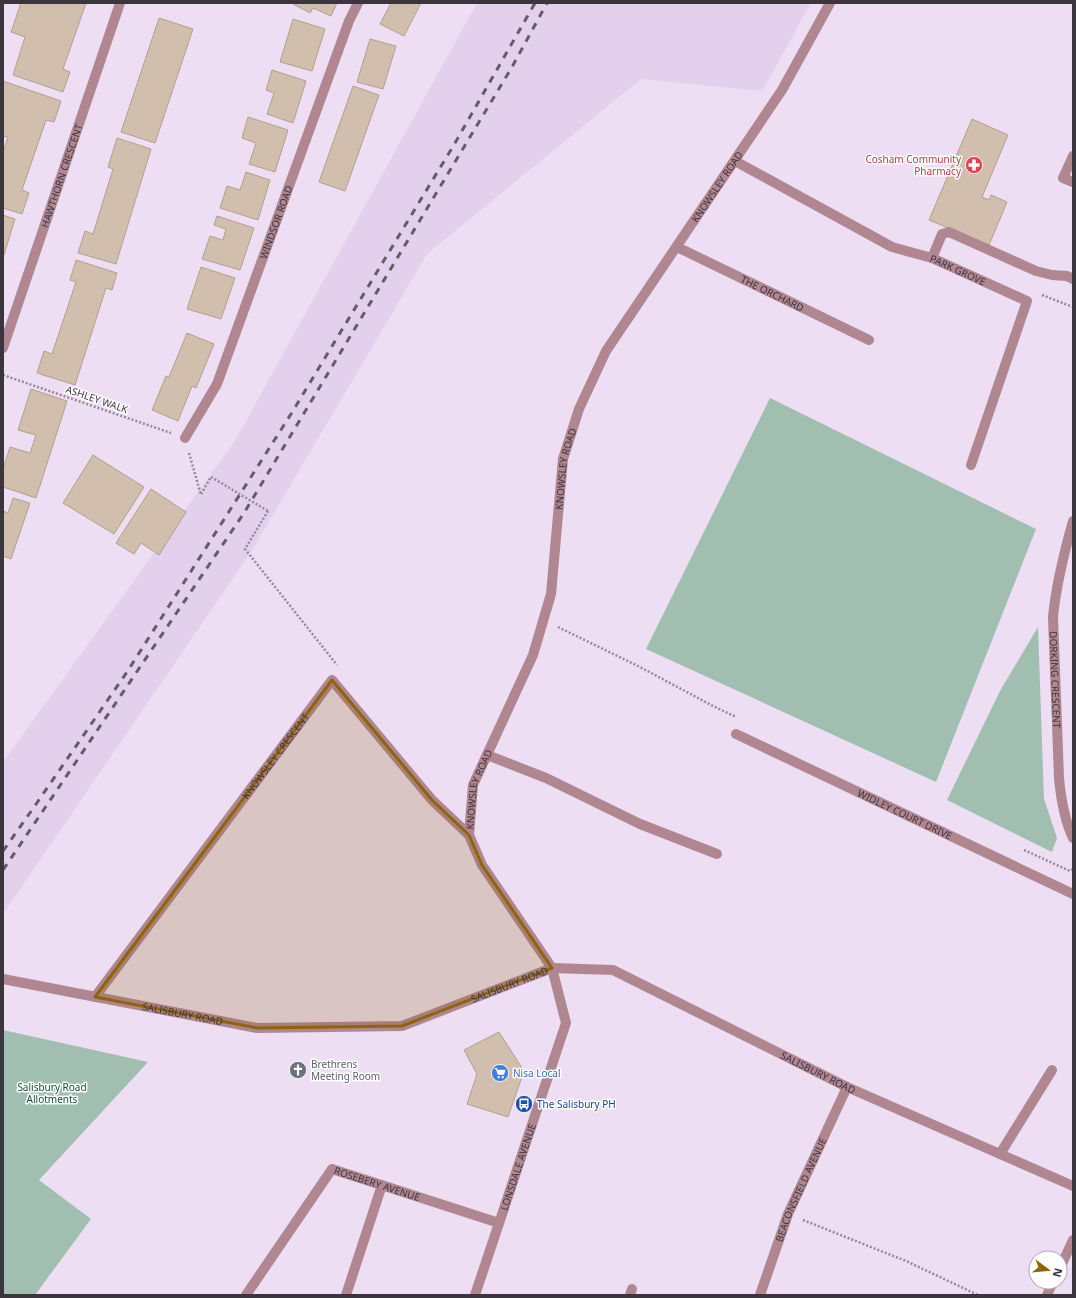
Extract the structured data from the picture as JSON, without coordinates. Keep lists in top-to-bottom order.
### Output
{
  "streets": {
    "street": [
      "HAWTHORN CRESCENT",
      "KNOWSLEY ROAD",
      "WINDSOR ROAD",
      "PARK GROVE",
      "THE ORCHARD",
      "DORKING CRESCENT",
      "KNOWSLEY CRESCENT",
      "WIDLEY COURT DRIVE",
      "SALISBURY ROAD",
      "LONSDALE AVENUE",
      "ROSEBERY AVENUE",
      "BEACONSFIELD AVENUE"
    ],
    "path": ["ASHLEY WALK"]
  },
  "crossings": [
    ["KNOWSLEY ROAD", "PARK GROVE"],
    ["KNOWSLEY ROAD", "THE ORCHARD"],
    ["KNOWSLEY ROAD", "SALISBURY ROAD"],
    ["KNOWSLEY ROAD", "LONSDALE AVENUE"],
    ["WINDSOR ROAD", "ASHLEY WALK"],
    ["KNOWSLEY CRESCENT", "SALISBURY ROAD"],
    ["SALISBURY ROAD", "LONSDALE AVENUE"],
    ["SALISBURY ROAD", "BEACONSFIELD AVENUE"],
    ["LONSDALE AVENUE", "ROSEBERY AVENUE"]
  ],
  "parks": ["Salisbury Road Allotments"],
  "places": {
    "pharmacy": ["Cosham Community Pharmacy"],
    "church": ["Brethrens Meeting Room"],
    "supermarket": ["Nisa Local"],
    "bus stop": ["The Salisbury PH"]
  },
  "north": "right"
}
